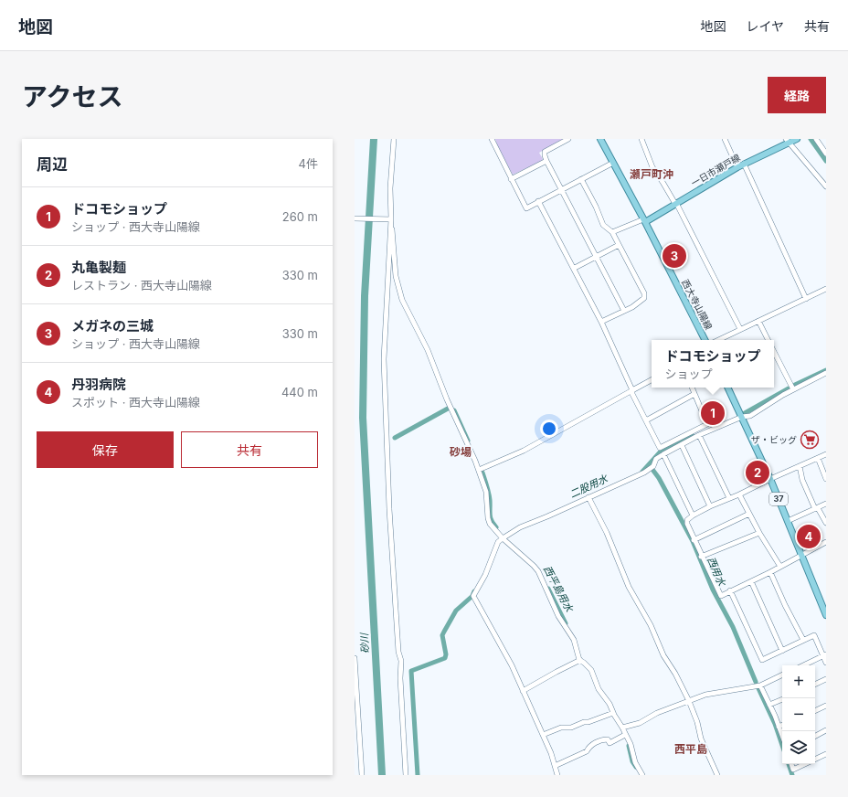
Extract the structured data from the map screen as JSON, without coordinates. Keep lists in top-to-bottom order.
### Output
{
  "streets": {
    "main road": ["一日市瀬戸線", "西大寺山陽線", "37"]
  },
  "crossings": [
    ["一日市瀬戸線", "西大寺山陽線"]
  ],
  "districts": ["瀬戸町沖", "砂場", "西平島"],
  "water": [
    "二股用水",
    "西用水",
    "西平島用水",
    "砂川"
  ],
  "places": {
    "supermarket": ["ザ・ビッグ"]
  },
  "page": {
    "header": "地図",
    "nav": ["地図", "レイヤ", "共有"],
    "title": "アクセス",
    "buttons": [
      "経路",
      ["保存", "共有"]
    ],
    "heading": ["周辺", "4件"],
    "list": [
      {
        "mark": "1",
        "name": "ドコモショップ",
        "note": "ショップ · 西大寺山陽線",
        "value": "260 m"
      },
      {
        "mark": "2",
        "name": "丸亀製麺",
        "note": "レストラン · 西大寺山陽線",
        "value": "330 m"
      },
      {
        "mark": "3",
        "name": "メガネの三城",
        "note": "ショップ · 西大寺山陽線",
        "value": "330 m"
      },
      {
        "mark": "4",
        "name": "丹羽病院",
        "note": "スポット · 西大寺山陽線",
        "value": "440 m"
      }
    ],
    "pins": [
      "3",
      "1",
      "2",
      "4"
    ],
    "popup": ["ドコモショップ", "ショップ"],
    "map_buttons": ["+", "−"]
  }
}
